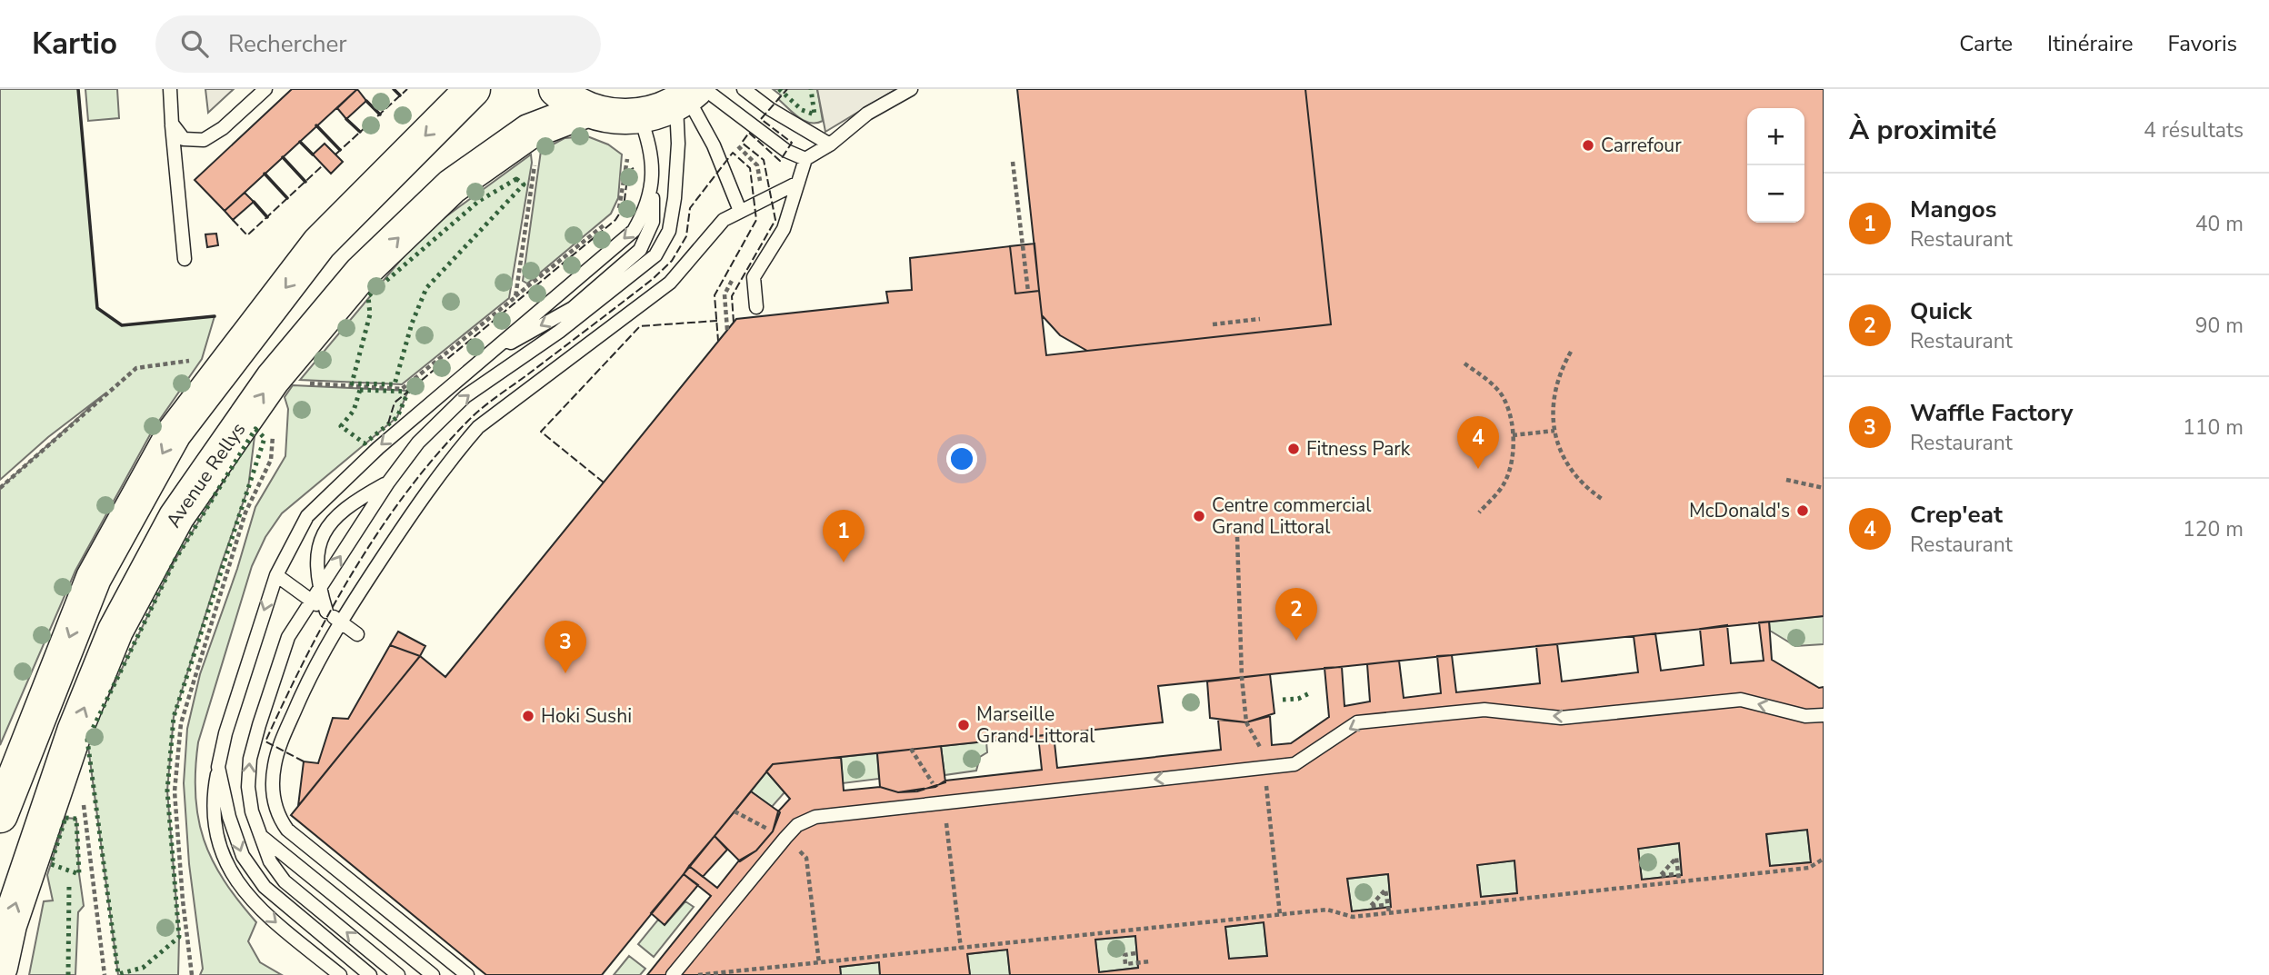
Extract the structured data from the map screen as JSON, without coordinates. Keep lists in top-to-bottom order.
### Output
{
  "streets": {
    "street": ["Avenue Rellys"]
  },
  "places": [
    "Carrefour",
    "Fitness Park",
    "McDonald's",
    "Centre commercial Grand Littoral",
    "Hoki Sushi",
    "Marseille Grand Littoral"
  ],
  "page": {
    "header": "Kartio",
    "search": "Rechercher",
    "nav": ["Carte", "Itinéraire", "Favoris"],
    "heading": ["À proximité", "4 résultats"],
    "map_buttons": ["+", "−"],
    "list": [
      {
        "mark": "1",
        "name": "Mangos",
        "note": "Restaurant",
        "value": "40 m"
      },
      {
        "mark": "2",
        "name": "Quick",
        "note": "Restaurant",
        "value": "90 m"
      },
      {
        "mark": "3",
        "name": "Waffle Factory",
        "note": "Restaurant",
        "value": "110 m"
      },
      {
        "mark": "4",
        "name": "Crep'eat",
        "note": "Restaurant",
        "value": "120 m"
      }
    ],
    "pins": [
      "4",
      "1",
      "2",
      "3"
    ]
  }
}
